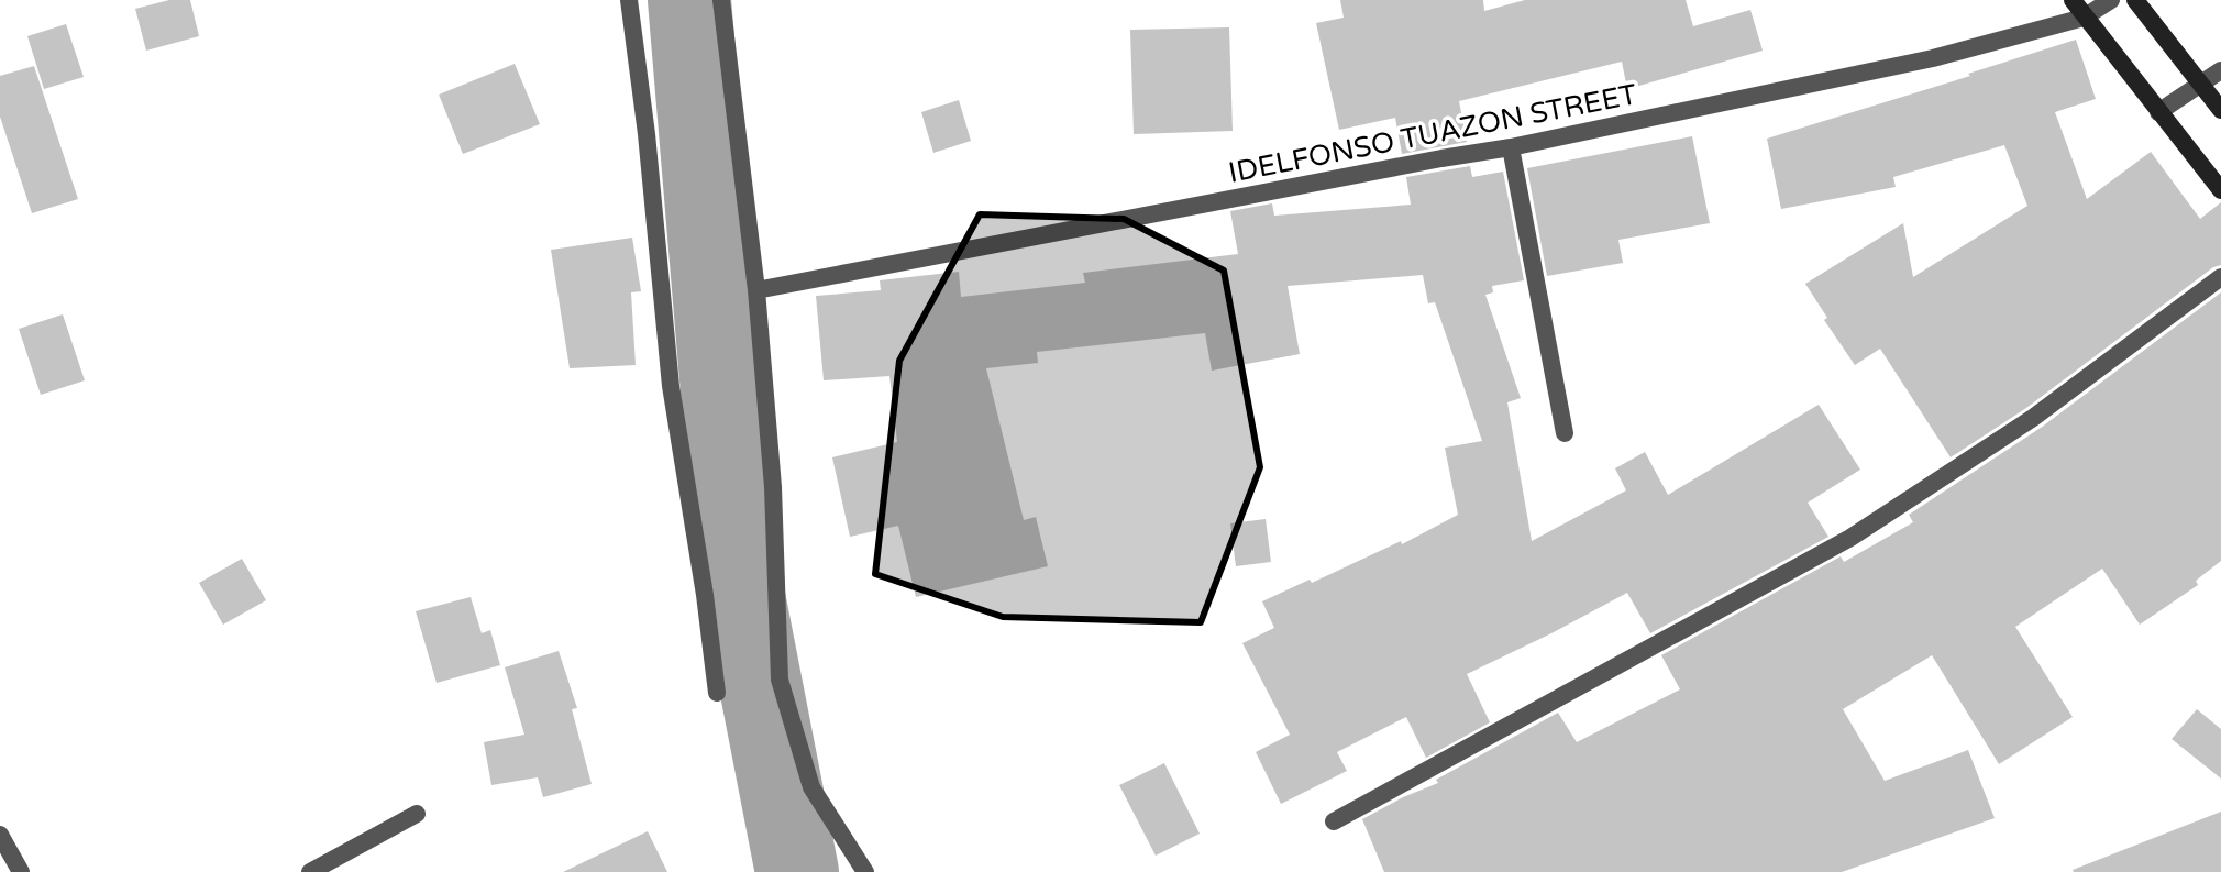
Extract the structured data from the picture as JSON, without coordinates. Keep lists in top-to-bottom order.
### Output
{
  "streets": {
    "street": ["IDELFONSO TUAZON STREET"]
  }
}
